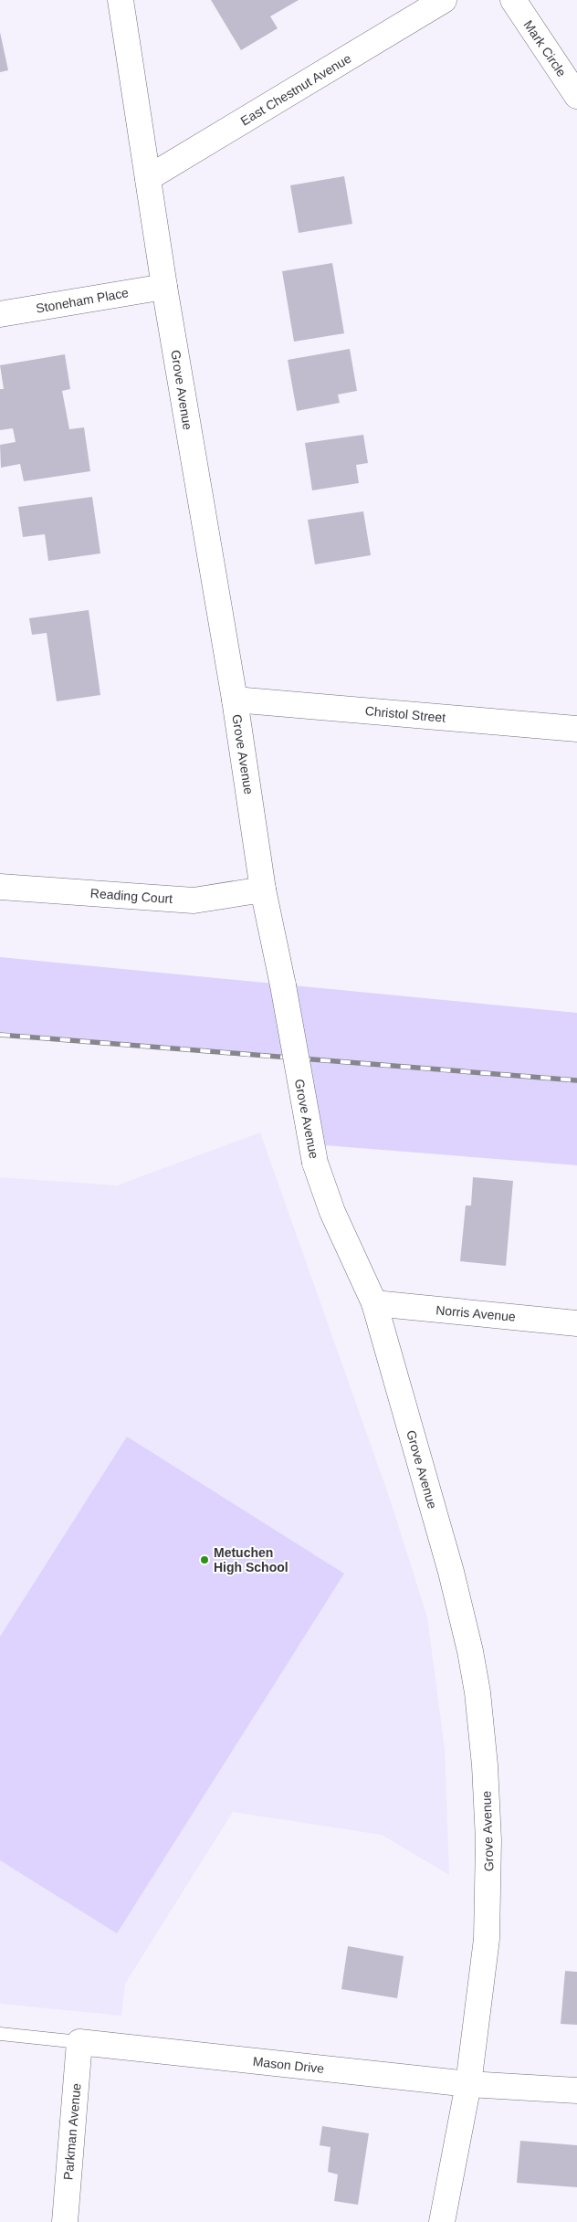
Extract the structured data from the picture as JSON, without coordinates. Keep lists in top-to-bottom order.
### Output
{
  "streets": {
    "street": [
      "Mark Circle",
      "East Chestnut Avenue",
      "Stoneham Place",
      "Grove Avenue",
      "Christol Street",
      "Reading Court",
      "Norris Avenue",
      "Mason Drive",
      "Parkman Avenue"
    ]
  },
  "crossings": [
    ["East Chestnut Avenue", "Grove Avenue"],
    ["Stoneham Place", "Grove Avenue"],
    ["Grove Avenue", "Christol Street"],
    ["Grove Avenue", "Reading Court"],
    ["Grove Avenue", "Norris Avenue"],
    ["Grove Avenue", "Mason Drive"],
    ["Mason Drive", "Parkman Avenue"]
  ],
  "places": ["Metuchen High School"]
}
